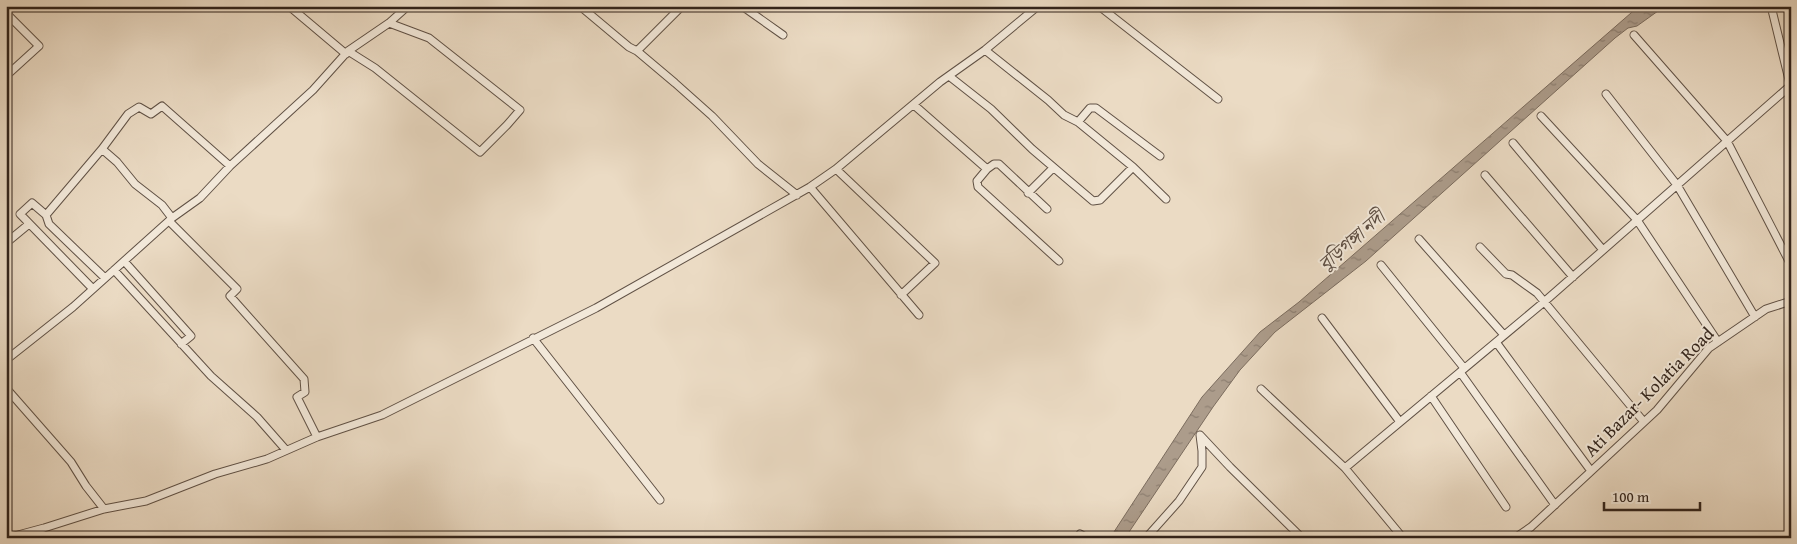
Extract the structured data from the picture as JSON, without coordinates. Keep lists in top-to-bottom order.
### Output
{
  "streets": {
    "street": ["Ati Bazar- Kolatia Road"]
  },
  "water": ["বুড়িগঙ্গা নদী"],
  "scale_bar": "100 m"
}
